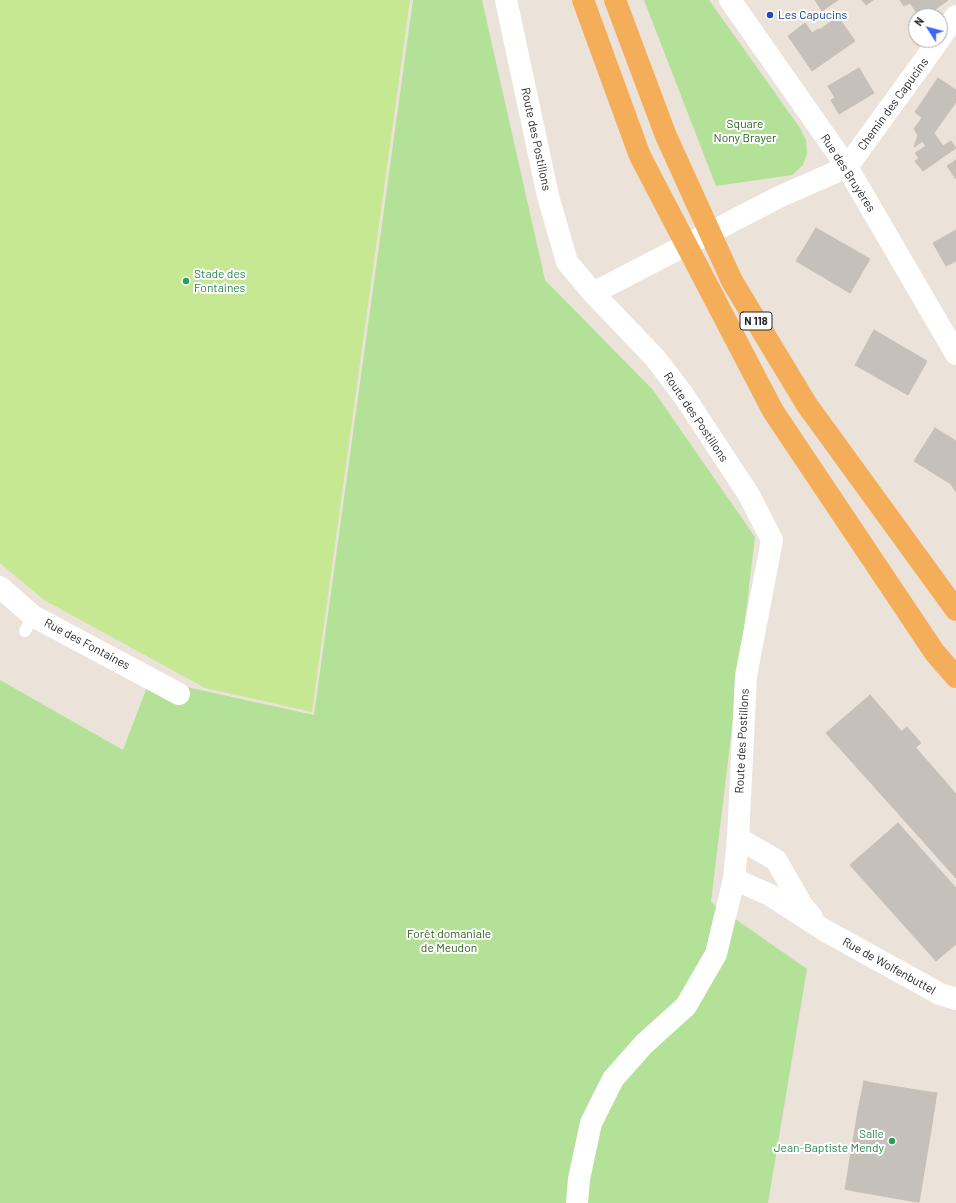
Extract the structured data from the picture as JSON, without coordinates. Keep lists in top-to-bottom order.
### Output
{
  "streets": {
    "highway": ["N 118"],
    "street": [
      "Chemin des Capucins",
      "Route des Postillons",
      "Rue des Bruyères",
      "Rue des Fontaines",
      "Rue de Wolfenbuttel"
    ]
  },
  "crossings": [
    ["Chemin des Capucins", "Rue des Bruyères"],
    ["Route des Postillons", "Rue de Wolfenbuttel"]
  ],
  "parks": ["Square Nony Brayer", "Forêt domaniale de Meudon"],
  "places": ["Les Capucins", "Stade des Fontaines", "Salle Jean-Baptiste Mendy"],
  "north": "top left"
}
